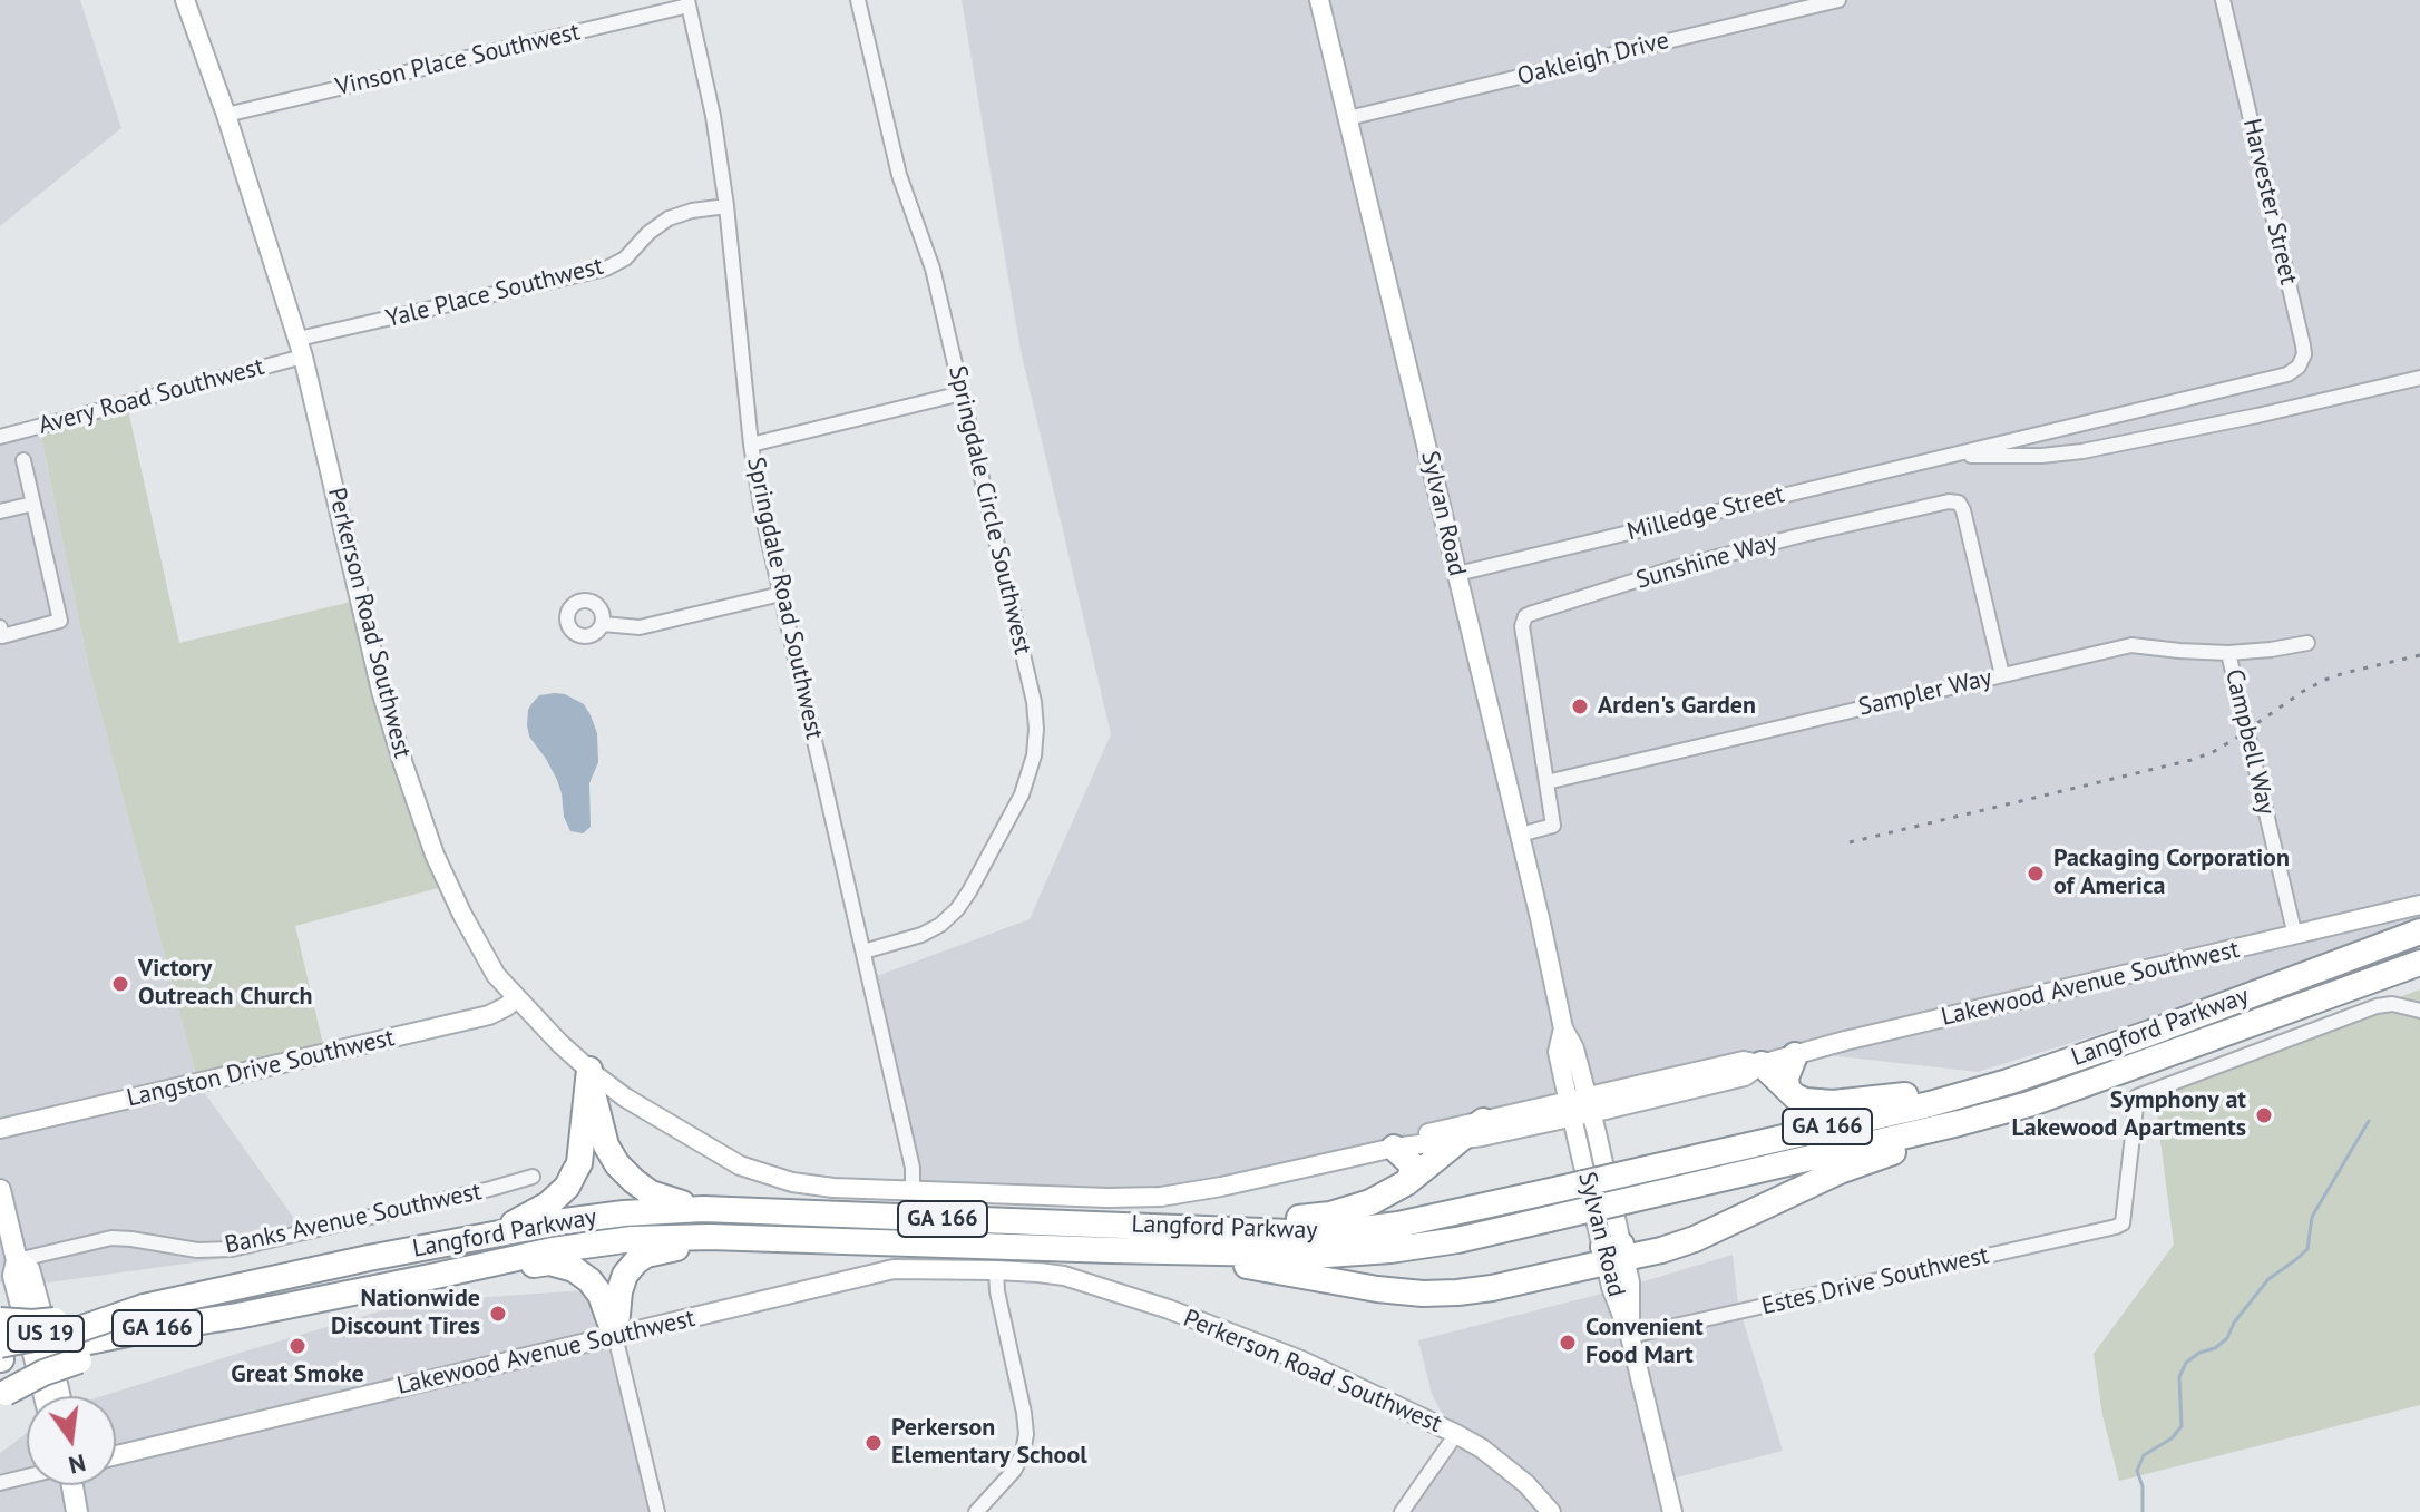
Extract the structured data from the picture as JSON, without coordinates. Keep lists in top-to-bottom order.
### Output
{
  "streets": {
    "highway": ["Langford Parkway", "GA 166"],
    "main road": ["US 19"],
    "street": [
      "Oakleigh Drive",
      "Vinson Place Southwest",
      "Harvester Street",
      "Yale Place Southwest",
      "Avery Road Southwest",
      "Springdale Circle Southwest",
      "Sylvan Road",
      "Milledge Street",
      "Sunshine Way",
      "Springdale Road Southwest",
      "Perkerson Road Southwest",
      "Sampler Way",
      "Campbell Way",
      "Lakewood Avenue Southwest",
      "Langston Drive Southwest",
      "Banks Avenue Southwest",
      "Estes Drive Southwest"
    ]
  },
  "crossings": [
    ["Oakleigh Drive", "Sylvan Road"],
    ["Vinson Place Southwest", "Springdale Road Southwest"],
    ["Vinson Place Southwest", "Perkerson Road Southwest"],
    ["Harvester Street", "Milledge Street"],
    ["Yale Place Southwest", "Avery Road Southwest"],
    ["Yale Place Southwest", "Springdale Road Southwest"],
    ["Yale Place Southwest", "Perkerson Road Southwest"],
    ["Avery Road Southwest", "Perkerson Road Southwest"],
    ["Springdale Circle Southwest", "Springdale Road Southwest"],
    ["Sylvan Road", "Milledge Street"],
    ["Sylvan Road", "Sunshine Way"],
    ["Sylvan Road", "Lakewood Avenue Southwest"],
    ["Sylvan Road", "Estes Drive Southwest"],
    ["Sunshine Way", "Sampler Way"],
    ["Springdale Road Southwest", "Perkerson Road Southwest"],
    ["Springdale Road Southwest", "Lakewood Avenue Southwest"],
    ["Perkerson Road Southwest", "Lakewood Avenue Southwest"],
    ["Perkerson Road Southwest", "Langston Drive Southwest"],
    ["Sampler Way", "Campbell Way"],
    ["Campbell Way", "Lakewood Avenue Southwest"],
    ["Banks Avenue Southwest", "US 19"]
  ],
  "places": [
    "Arden's Garden",
    "Packaging Corporation of America",
    "Victory Outreach Church",
    "Symphony at Lakewood Apartments",
    "Nationwide Discount Tires",
    "Convenient Food Mart",
    "Great Smoke",
    "Perkerson Elementary School"
  ],
  "north": "bottom"
}
